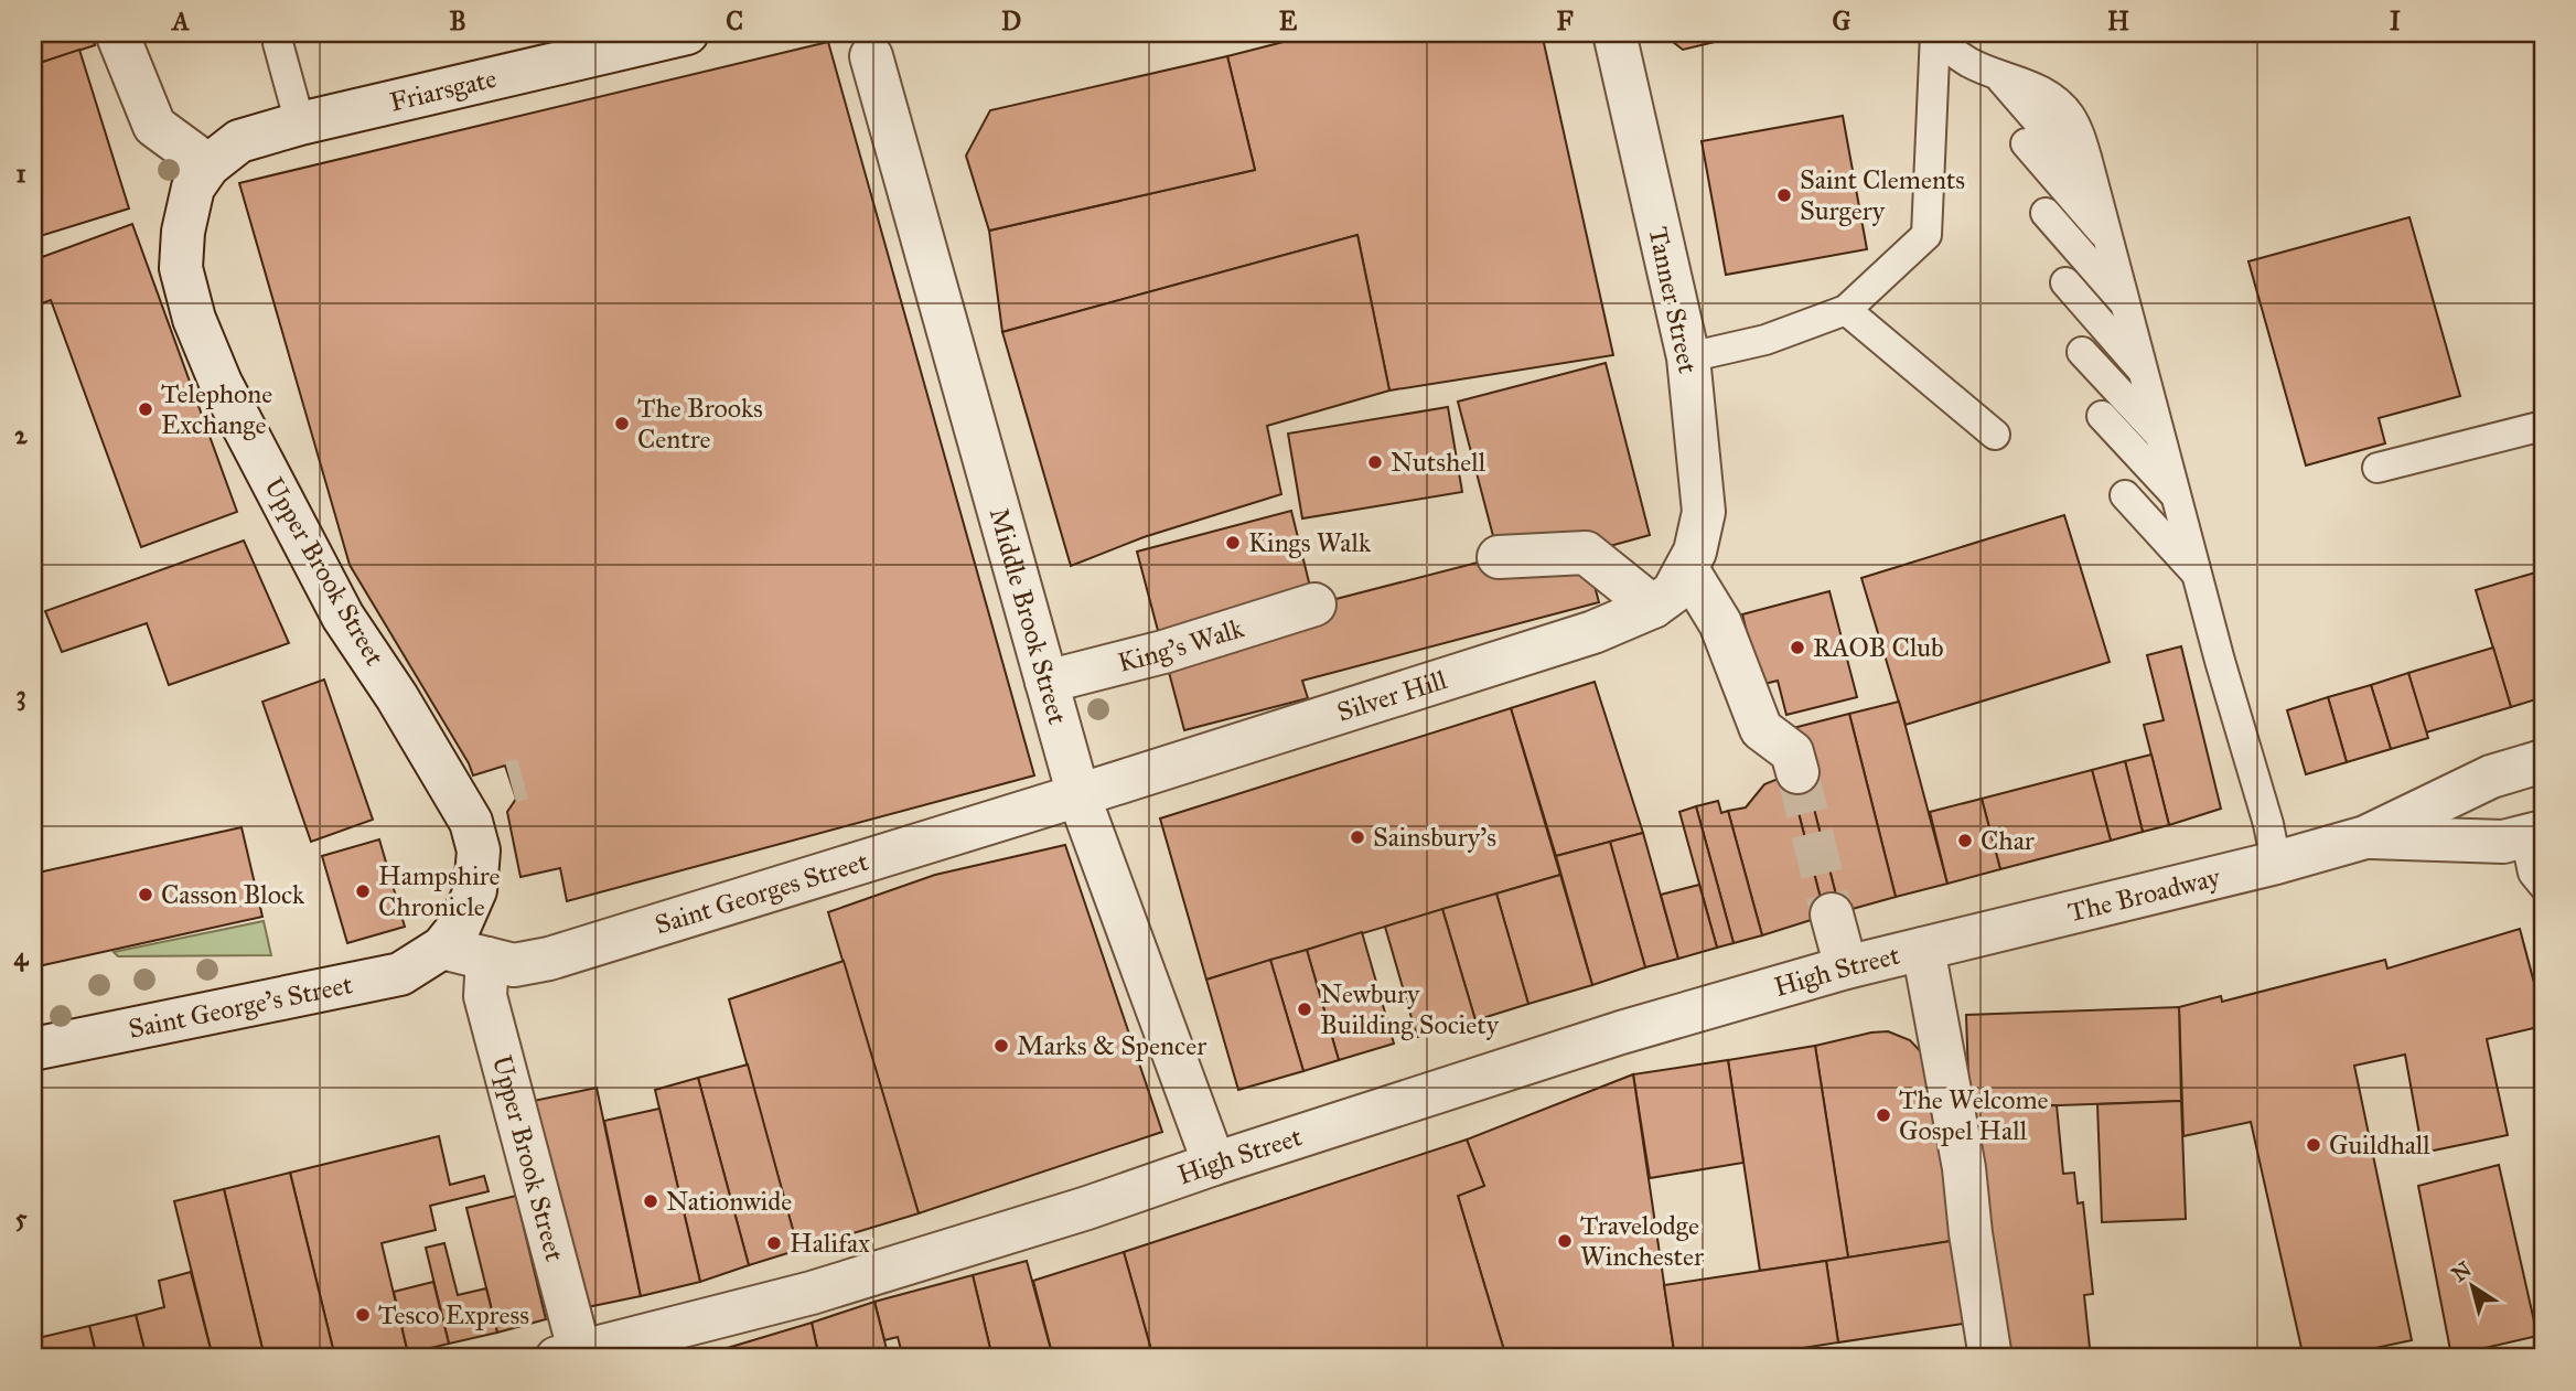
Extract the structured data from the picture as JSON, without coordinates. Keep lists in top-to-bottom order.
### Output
{
  "streets": {
    "street": [
      "Friarsgate",
      "Tanner Street",
      "Upper Brook Street",
      "Middle Brook Street",
      "King's Walk",
      "Silver Hill",
      "Saint Georges Street",
      "The Broadway",
      "High Street",
      "Saint George's Street"
    ]
  },
  "crossings": [
    ["Friarsgate", "Upper Brook Street"],
    ["Tanner Street", "Silver Hill"],
    ["Upper Brook Street", "Saint Georges Street"],
    ["Upper Brook Street", "High Street"],
    ["Upper Brook Street", "Saint George's Street"],
    ["Middle Brook Street", "King's Walk"],
    ["Middle Brook Street", "Silver Hill"],
    ["Middle Brook Street", "Saint Georges Street"],
    ["Middle Brook Street", "High Street"],
    ["Silver Hill", "Saint Georges Street"],
    ["Saint Georges Street", "Saint George's Street"],
    ["The Broadway", "High Street"]
  ],
  "places": [
    "Saint Clements Surgery",
    "Telephone Exchange",
    "The Brooks Centre",
    "Nutshell",
    "Kings Walk",
    "RAOB Club",
    "Sainsbury's",
    "Char",
    "Hampshire Chronicle",
    "Casson Block",
    "Newbury Building Society",
    "Marks & Spencer",
    "The Welcome Gospel Hall",
    "Guildhall",
    "Nationwide",
    "Travelodge Winchester",
    "Halifax",
    "Tesco Express"
  ],
  "north": "top left",
  "grid": {
    "columns": [
      "A",
      "B",
      "C",
      "D",
      "E",
      "F",
      "G",
      "H",
      "I"
    ],
    "rows": [
      "1",
      "2",
      "3",
      "4",
      "5"
    ]
  }
}
